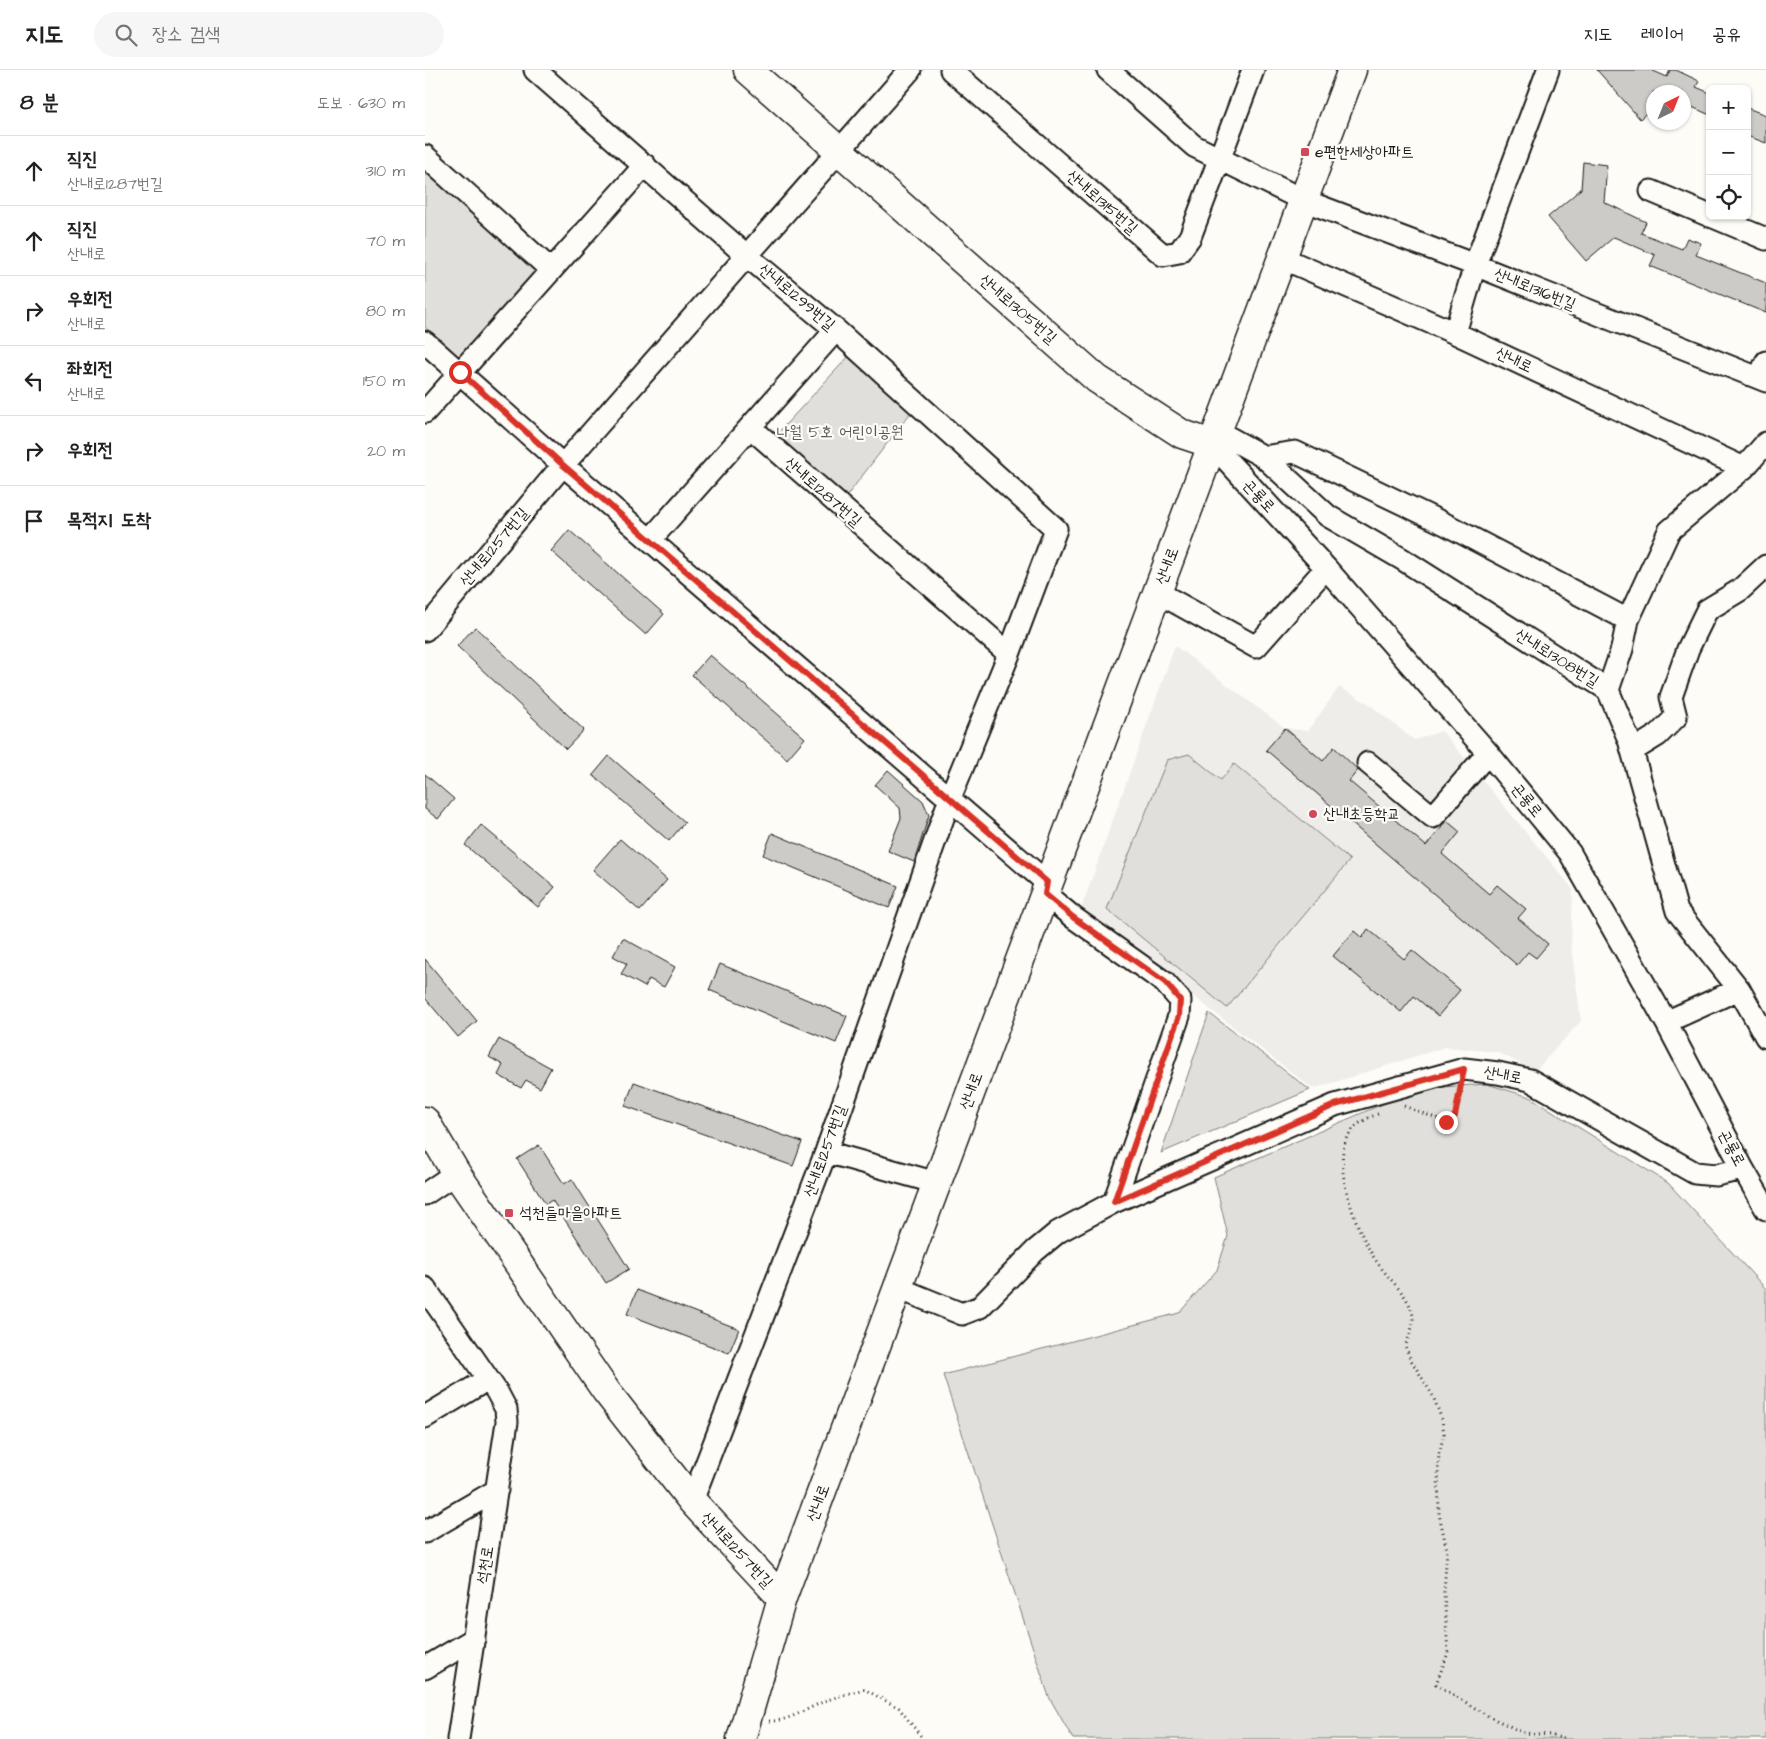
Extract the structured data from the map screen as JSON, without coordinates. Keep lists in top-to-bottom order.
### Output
{
  "streets": {
    "main road": ["산내로1305번길", "산내로", "산내로1257번길"],
    "street": [
      "산내로1315번길",
      "산내로1316번길",
      "산내로1299번길",
      "산내로1287번길",
      "곤룡로",
      "산내로1308번길",
      "석천로"
    ]
  },
  "crossings": [
    ["산내로1316번길", "산내로"],
    ["산내로1299번길", "산내로1287번길"],
    ["산내로1305번길", "산내로"],
    ["산내로1305번길", "곤룡로"],
    ["산내로1305번길", "산내로1308번길"],
    ["산내로", "곤룡로"],
    ["산내로", "산내로1257번길"],
    ["산내로", "산내로1308번길"],
    ["곤룡로", "산내로1308번길"]
  ],
  "parks": ["나월 5호 어린이공원"],
  "places": {
    "transit": ["e편한세상아파트", "석천들마을아파트"],
    "other": ["산내초등학교"]
  },
  "north": "top right",
  "page": {
    "header": "지도",
    "search": "장소 검색",
    "nav": ["지도", "레이어", "공유"],
    "heading": ["8 분", "도보 · 630 m"],
    "map_buttons": ["+", "−"],
    "list": [
      ["직진", "산내로1287번길", "310 m"],
      ["직진", "산내로", "70 m"],
      ["우회전", "산내로", "80 m"],
      ["좌회전", "산내로", "150 m"],
      ["우회전", "20 m"],
      "목적지 도착"
    ]
  }
}
